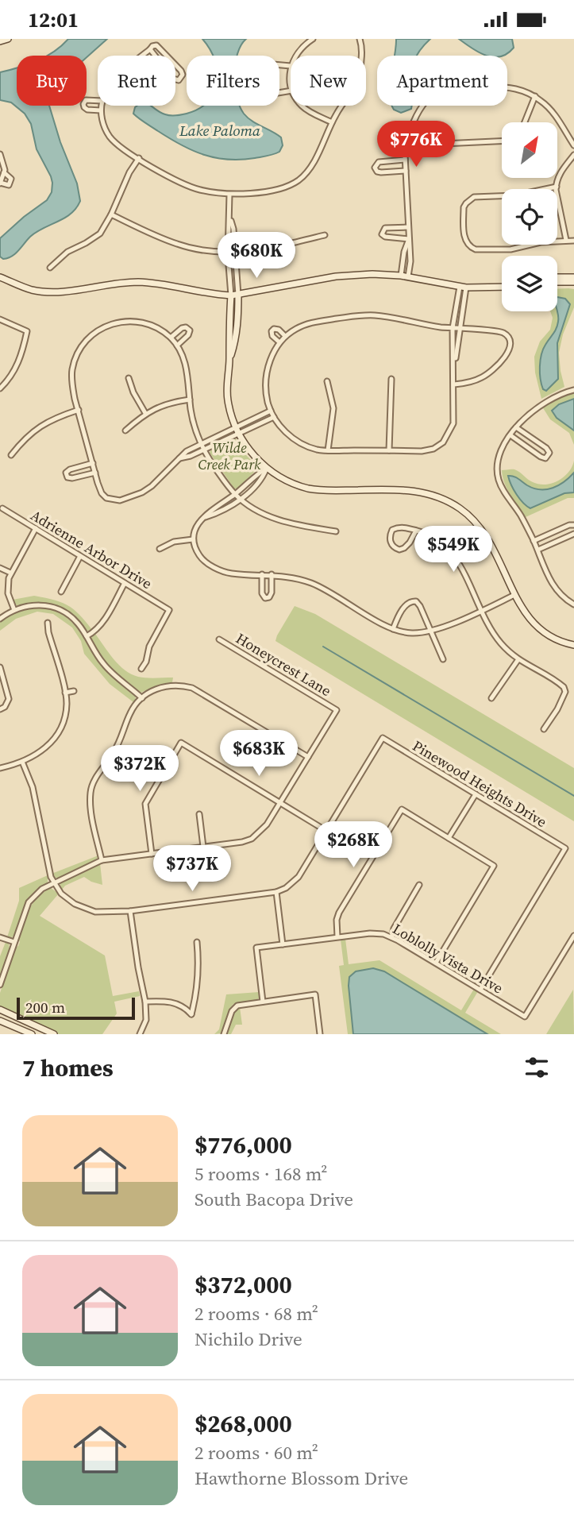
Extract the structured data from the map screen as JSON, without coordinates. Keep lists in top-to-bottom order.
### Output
{
  "streets": {
    "street": [
      "Adrienne Arbor Drive",
      "Honeycrest Lane",
      "Pinewood Heights Drive",
      "Loblolly Vista Drive"
    ]
  },
  "crossings": [
    ["Pinewood Heights Drive", "Loblolly Vista Drive"]
  ],
  "water": ["Lake Paloma"],
  "parks": ["Wilde Creek Park"],
  "scale_bar": "200 m",
  "north": "top right",
  "page": {
    "status": "12:01",
    "chip": [
      "Buy",
      "Rent",
      "Filters",
      "New",
      "Apartment"
    ],
    "price": [
      "$776K",
      "$680K",
      "$549K",
      "$683K",
      "$372K",
      "$268K",
      "$737K"
    ],
    "scale": "200 m",
    "heading": "7 homes",
    "list": [
      {
        "name": "$776,000",
        "note": "5 rooms · 168 m² · South Bacopa Drive"
      },
      {
        "name": "$372,000",
        "note": "2 rooms · 68 m² · Nichilo Drive"
      },
      {
        "name": "$268,000",
        "note": "2 rooms · 60 m² · Hawthorne Blossom Drive"
      }
    ]
  }
}
